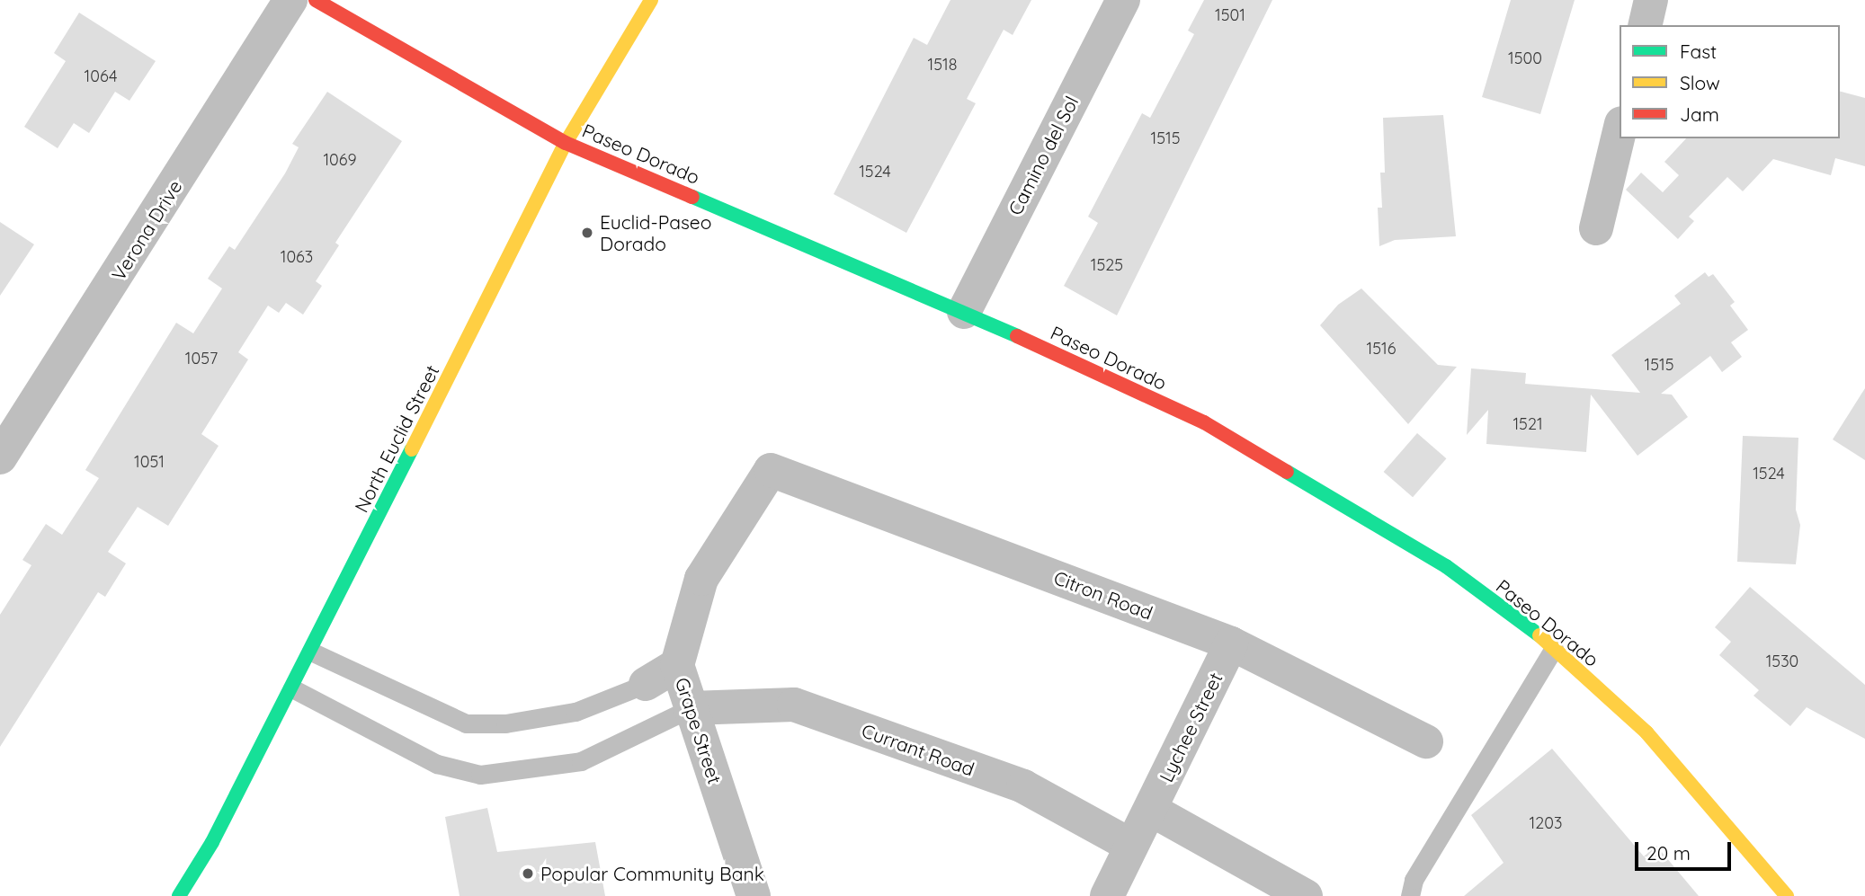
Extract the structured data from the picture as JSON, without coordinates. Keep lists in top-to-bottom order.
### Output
{
  "streets": {
    "street": [
      "Paseo Dorado",
      "Camino del Sol",
      "Verona Drive",
      "North Euclid Street",
      "Citron Road",
      "Lychee Street",
      "Grape Street",
      "Currant Road"
    ]
  },
  "crossings": [
    ["Paseo Dorado", "Camino del Sol"],
    ["Paseo Dorado", "North Euclid Street"],
    ["Citron Road", "Lychee Street"],
    ["Citron Road", "Grape Street"],
    ["Lychee Street", "Currant Road"],
    ["Grape Street", "Currant Road"]
  ],
  "places": ["Euclid-Paseo Dorado", "Popular Community Bank"],
  "house_numbers": [
    "1501",
    "1500",
    "1518",
    "1064",
    "1515",
    "1069",
    "1524",
    "1063",
    "1525",
    "1516",
    "1057",
    "1515",
    "1521",
    "1051",
    "1524",
    "1530",
    "1203"
  ],
  "legend": ["Fast", "Slow", "Jam"],
  "scale_bar": "20 m"
}
